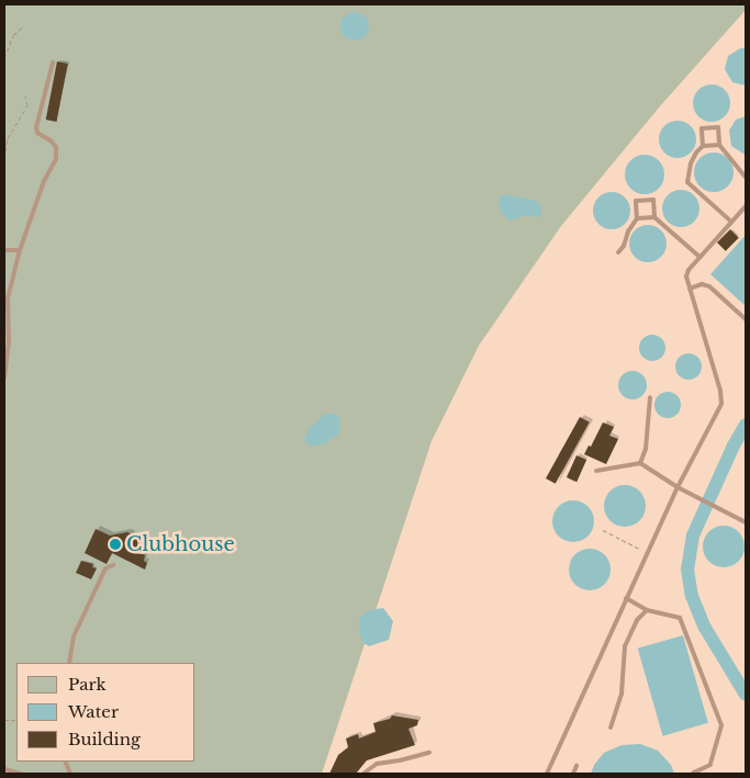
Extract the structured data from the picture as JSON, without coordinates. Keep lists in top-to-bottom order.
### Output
{
  "places": ["Clubhouse"],
  "legend": ["Park", "Water", "Building"]
}
